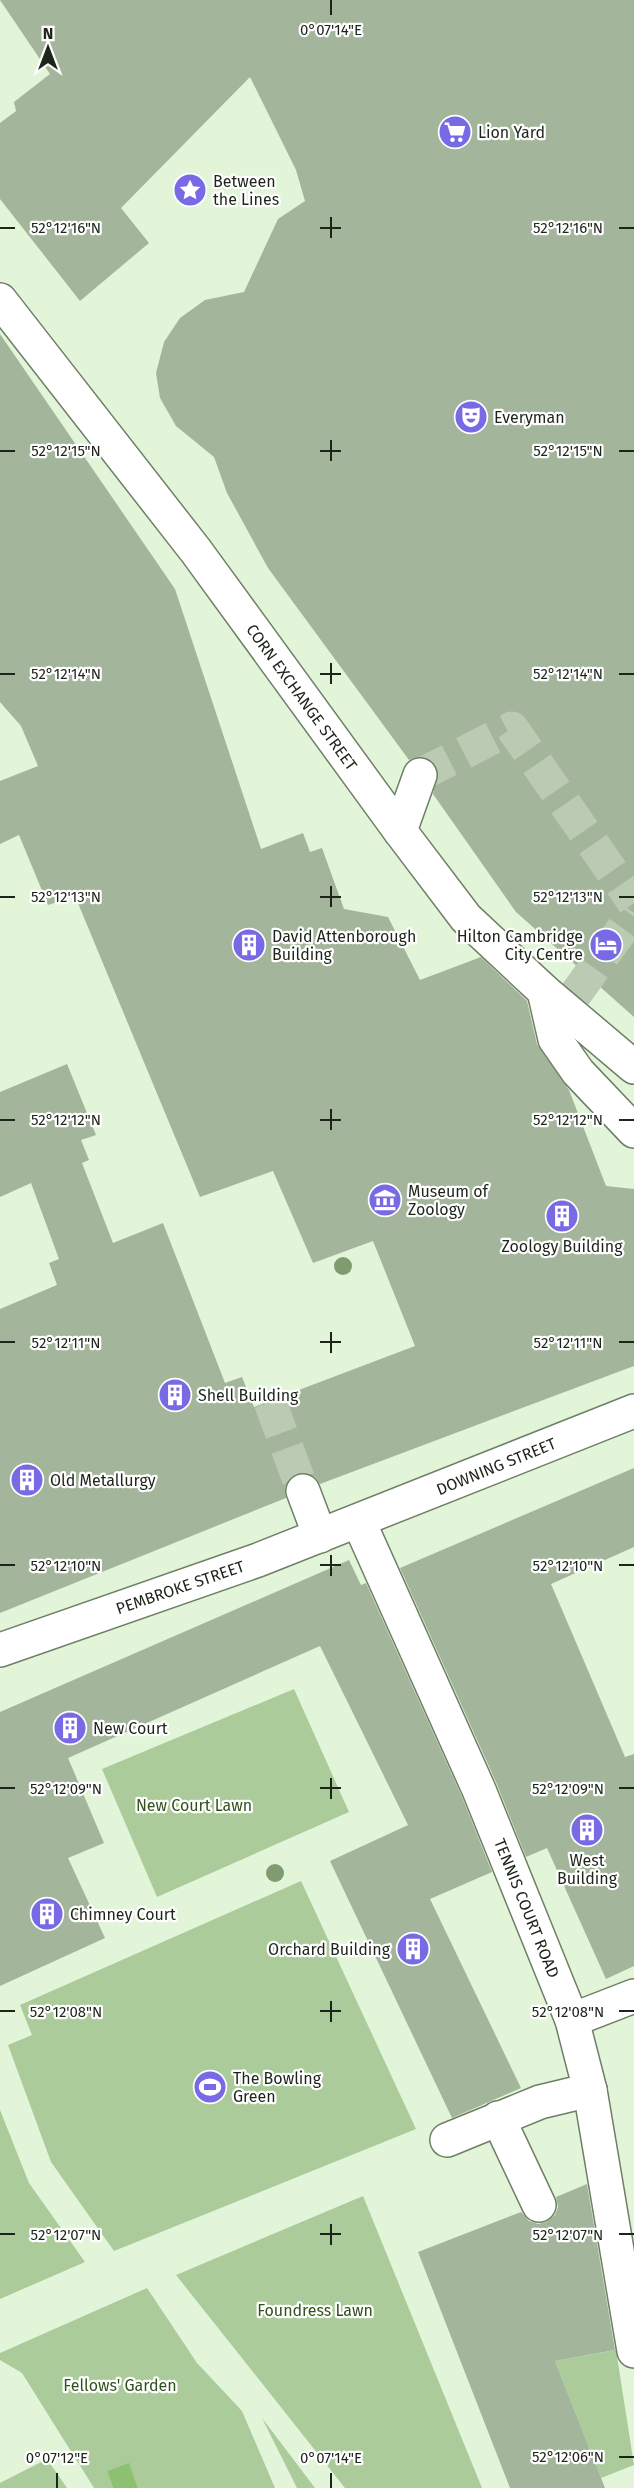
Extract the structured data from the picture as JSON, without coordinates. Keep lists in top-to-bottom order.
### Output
{
  "streets": {
    "street": [
      "CORN EXCHANGE STREET",
      "DOWNING STREET",
      "PEMBROKE STREET",
      "TENNIS COURT ROAD"
    ]
  },
  "crossings": [
    ["DOWNING STREET", "PEMBROKE STREET"],
    ["DOWNING STREET", "TENNIS COURT ROAD"],
    ["PEMBROKE STREET", "TENNIS COURT ROAD"]
  ],
  "parks": ["New Court Lawn", "Foundress Lawn", "Fellows' Garden"],
  "places": {
    "supermarket": ["Lion Yard"],
    "place": ["Between the Lines"],
    "theatre": ["Everyman"],
    "building": [
      "David Attenborough Building",
      "Zoology Building",
      "Shell Building",
      "Old Metallurgy",
      "New Court",
      "West Building",
      "Chimney Court",
      "Orchard Building"
    ],
    "hotel": ["Hilton Cambridge City Centre"],
    "museum": ["Museum of Zoology"],
    "sports": ["The Bowling Green"]
  },
  "north": "top",
  "coordinates": [
    "0°07'14\"E",
    "52°12'16\"N",
    "52°12'15\"N",
    "52°12'14\"N",
    "52°12'13\"N",
    "52°12'12\"N",
    "52°12'11\"N",
    "52°12'10\"N",
    "52°12'09\"N",
    "52°12'08\"N",
    "52°12'07\"N",
    "52°12'06\"N",
    "0°07'12\"E"
  ]
}
